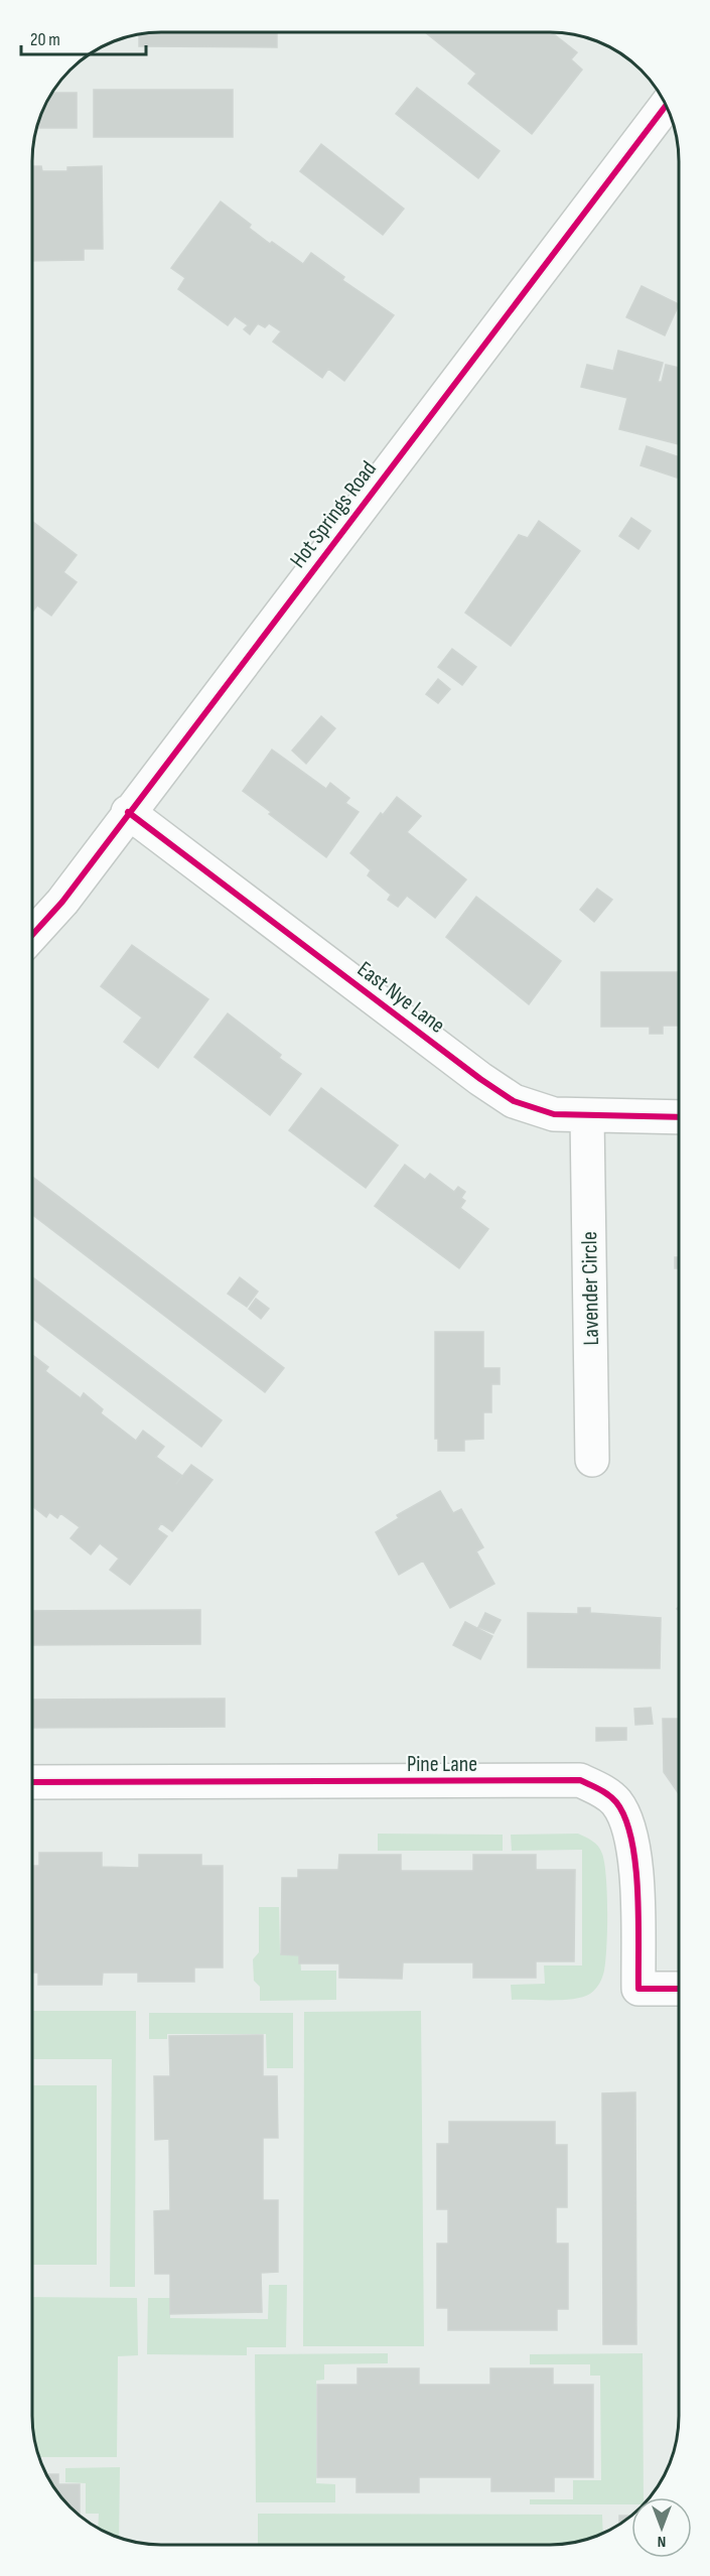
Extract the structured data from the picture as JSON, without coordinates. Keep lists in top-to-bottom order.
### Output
{
  "streets": {
    "street": [
      "Hot Springs Road",
      "East Nye Lane",
      "Lavender Circle",
      "Pine Lane"
    ]
  },
  "crossings": [
    ["Hot Springs Road", "East Nye Lane"],
    ["East Nye Lane", "Lavender Circle"]
  ],
  "scale_bar": "20 m",
  "north": "bottom"
}
